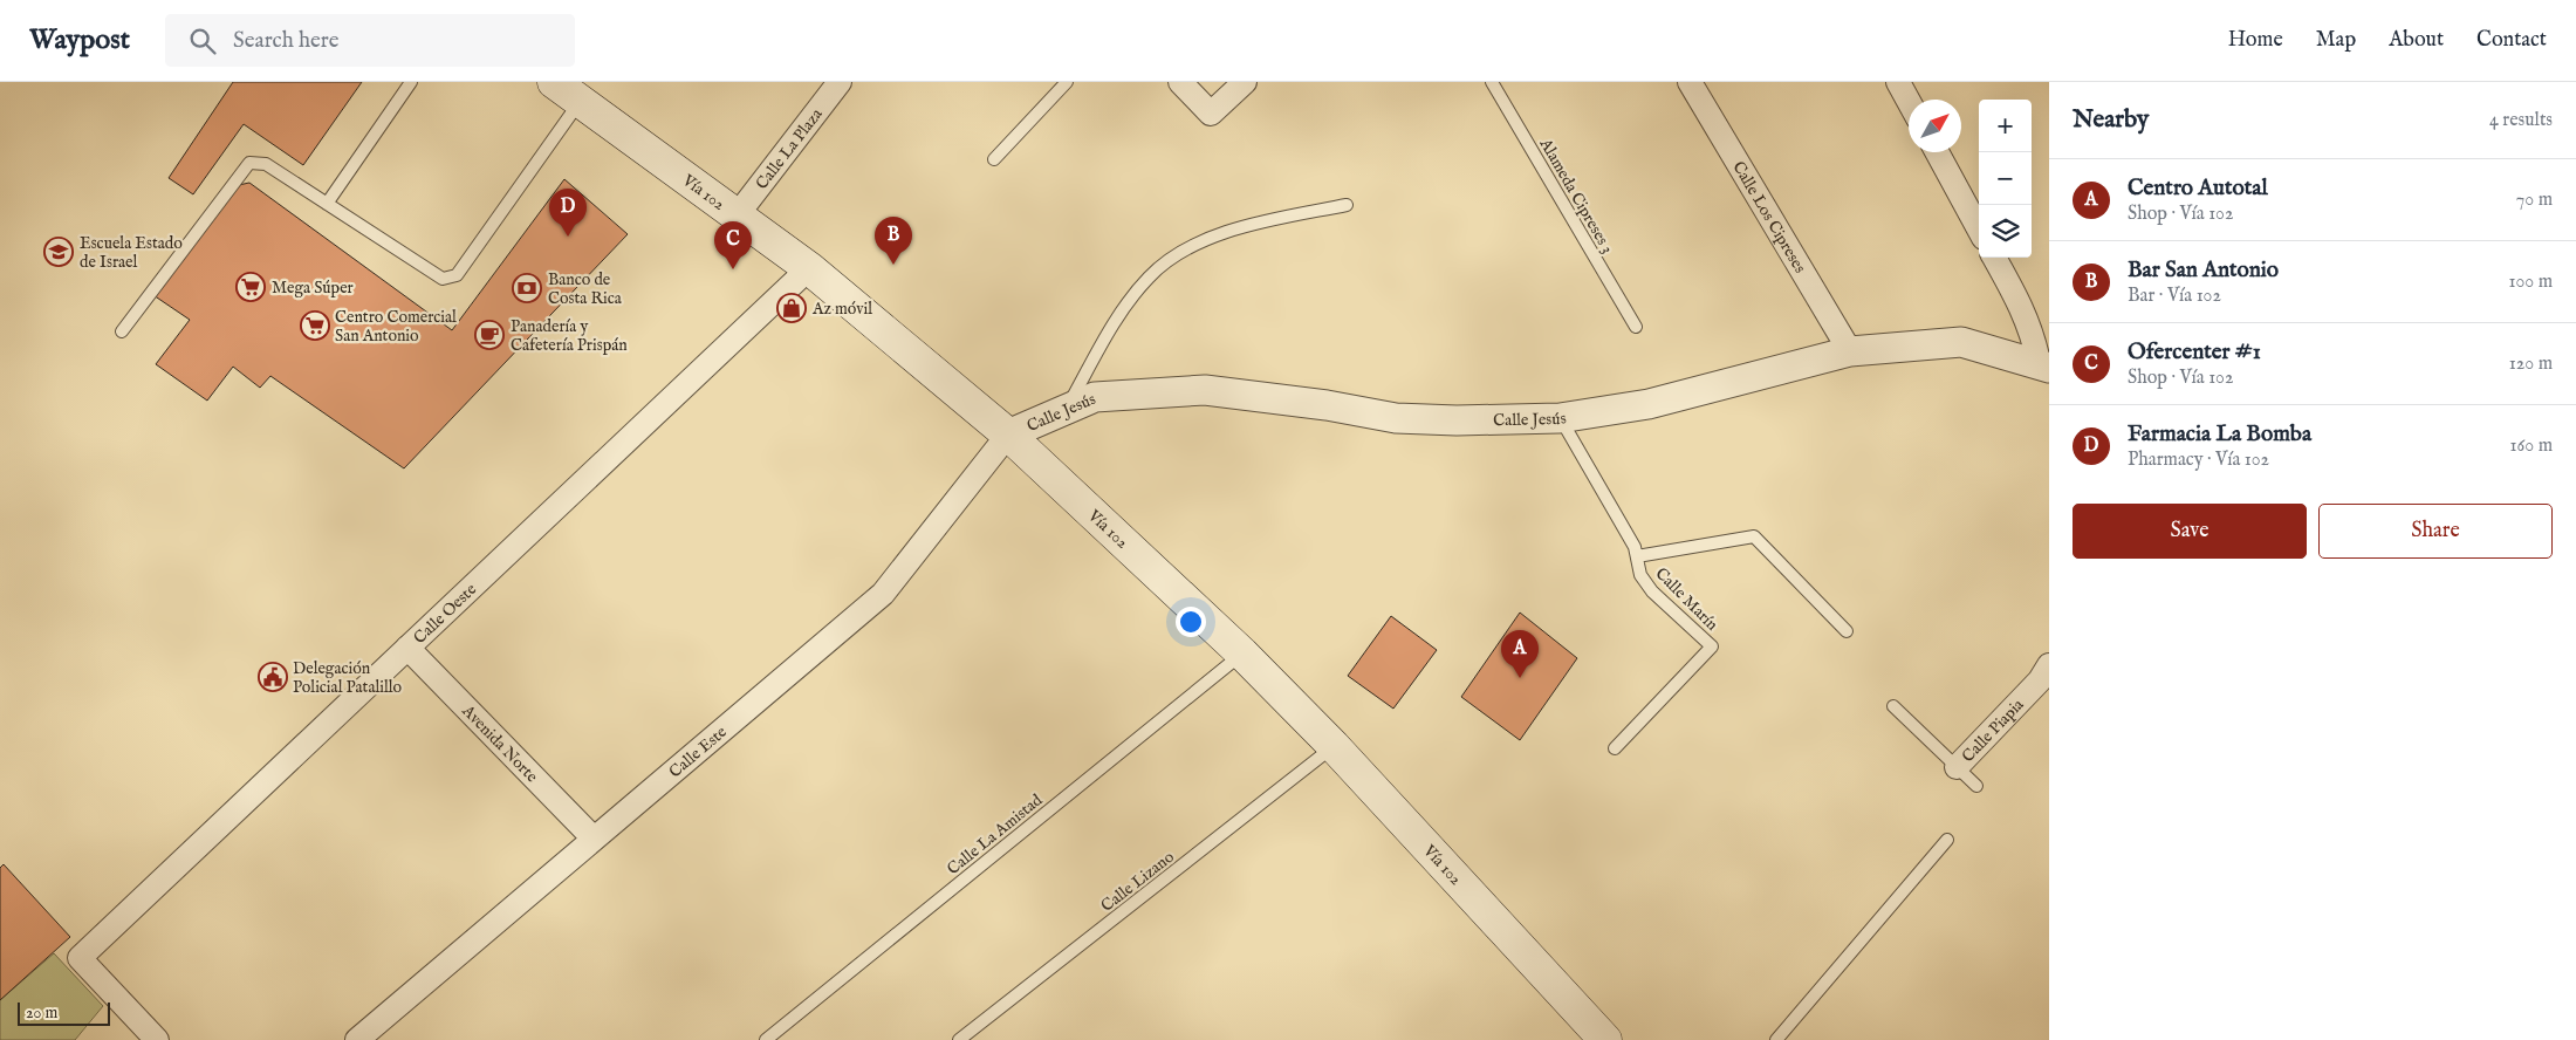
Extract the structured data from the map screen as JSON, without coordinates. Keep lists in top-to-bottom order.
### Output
{
  "streets": {
    "main road": ["Vía 102"],
    "street": [
      "Calle La Plaza",
      "Calle Los Cipreses",
      "Calle Jesús",
      "Calle Oeste",
      "Calle Piapia",
      "Avenida Norte",
      "Calle Este"
    ],
    "lane": [
      "Alameda Cipreses 3",
      "Calle Marín",
      "Calle La Amistad",
      "Calle Lizano"
    ]
  },
  "crossings": [
    ["Calle La Plaza", "Vía 102"],
    ["Vía 102", "Calle Jesús"],
    ["Vía 102", "Calle Oeste"],
    ["Vía 102", "Calle Este"],
    ["Vía 102", "Calle La Amistad"],
    ["Vía 102", "Calle Lizano"],
    ["Calle Los Cipreses", "Calle Jesús"],
    ["Calle Jesús", "Calle Marín"],
    ["Calle Jesús", "Calle Este"],
    ["Calle Oeste", "Avenida Norte"],
    ["Avenida Norte", "Calle Este"]
  ],
  "places": {
    "school or university": ["Escuela Estado de Israel"],
    "supermarket": ["Mega Súper", "Centro Comercial San Antonio"],
    "bank": ["Banco de Costa Rica"],
    "shop": ["Az móvil"],
    "cafe": ["Panadería y Cafetería Prispán"],
    "public building": ["Delegación Policial Patalillo"]
  },
  "scale_bar": "20 m",
  "north": "top right",
  "page": {
    "header": "Waypost",
    "search": "Search here",
    "nav": [
      "Home",
      "Map",
      "About",
      "Contact"
    ],
    "heading": ["Nearby", "4 results"],
    "map_buttons": ["+", "−"],
    "list": [
      {
        "mark": "A",
        "name": "Centro Autotal",
        "note": "Shop · Vía 102",
        "value": "70 m"
      },
      {
        "mark": "B",
        "name": "Bar San Antonio",
        "note": "Bar · Vía 102",
        "value": "100 m"
      },
      {
        "mark": "C",
        "name": "Ofercenter #1",
        "note": "Shop · Vía 102",
        "value": "120 m"
      },
      {
        "mark": "D",
        "name": "Farmacia La Bomba",
        "note": "Pharmacy · Vía 102",
        "value": "160 m"
      }
    ],
    "pins": [
      "D",
      "B",
      "C",
      "A"
    ],
    "buttons": ["Save", "Share"],
    "scale": "20 m"
  }
}
